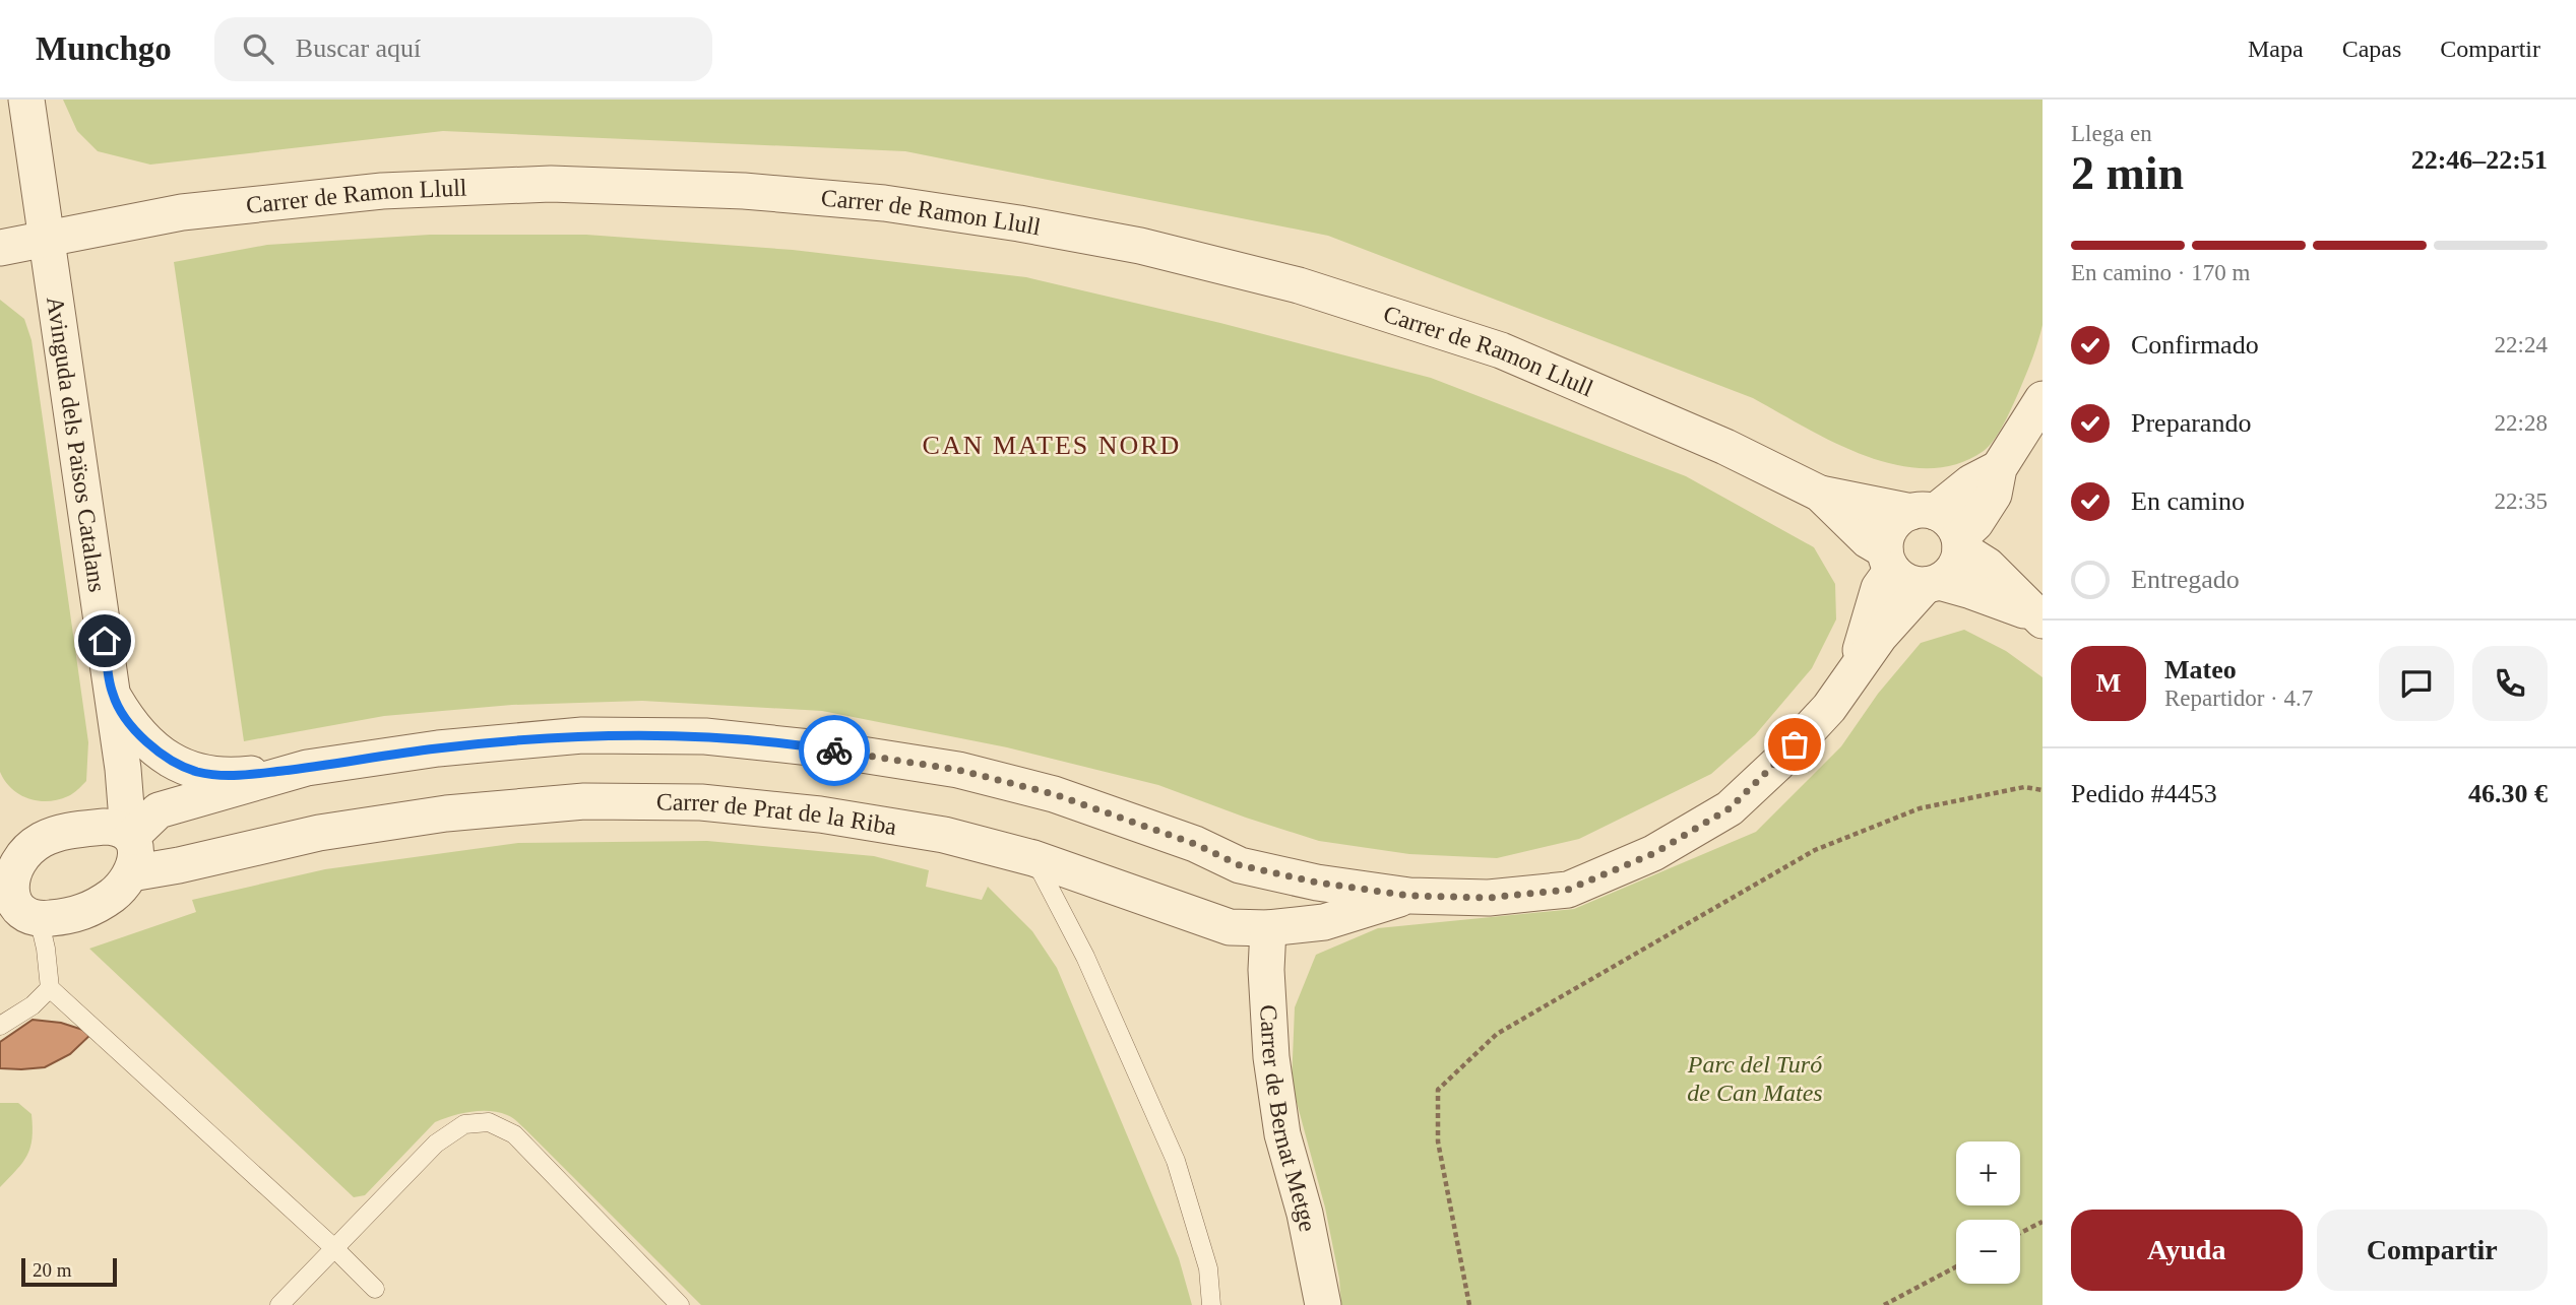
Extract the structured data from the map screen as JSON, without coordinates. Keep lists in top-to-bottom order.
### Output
{
  "streets": {
    "street": [
      "Carrer de Ramon Llull",
      "Avinguda dels Països Catalans",
      "Carrer de Prat de la Riba",
      "Carrer de Bernat Metge"
    ]
  },
  "crossings": [
    ["Carrer de Ramon Llull", "Avinguda dels Països Catalans"],
    ["Carrer de Ramon Llull", "Carrer de Prat de la Riba"],
    ["Avinguda dels Països Catalans", "Carrer de Prat de la Riba"],
    ["Carrer de Prat de la Riba", "Carrer de Bernat Metge"]
  ],
  "districts": ["CAN MATES NORD"],
  "parks": ["Parc del Turó de Can Mates"],
  "scale_bar": "20 m",
  "page": {
    "header": "Munchgo",
    "search": "Buscar aquí",
    "nav": ["Mapa", "Capas", "Compartir"],
    "heading": ["2 min", "Llega en", "22:46–22:51"],
    "panel": [
      "Mateo",
      "Repartidor · 4.7",
      "Pedido #4453",
      "46.30 €"
    ],
    "bar": "En camino · 170 m",
    "list": [
      ["Confirmado", "22:24"],
      ["Preparando", "22:28"],
      ["En camino", "22:35"],
      "Entregado"
    ],
    "round": "M",
    "map_buttons": ["+", "−"],
    "buttons": ["Ayuda", "Compartir"],
    "scale": "20 m"
  }
}
